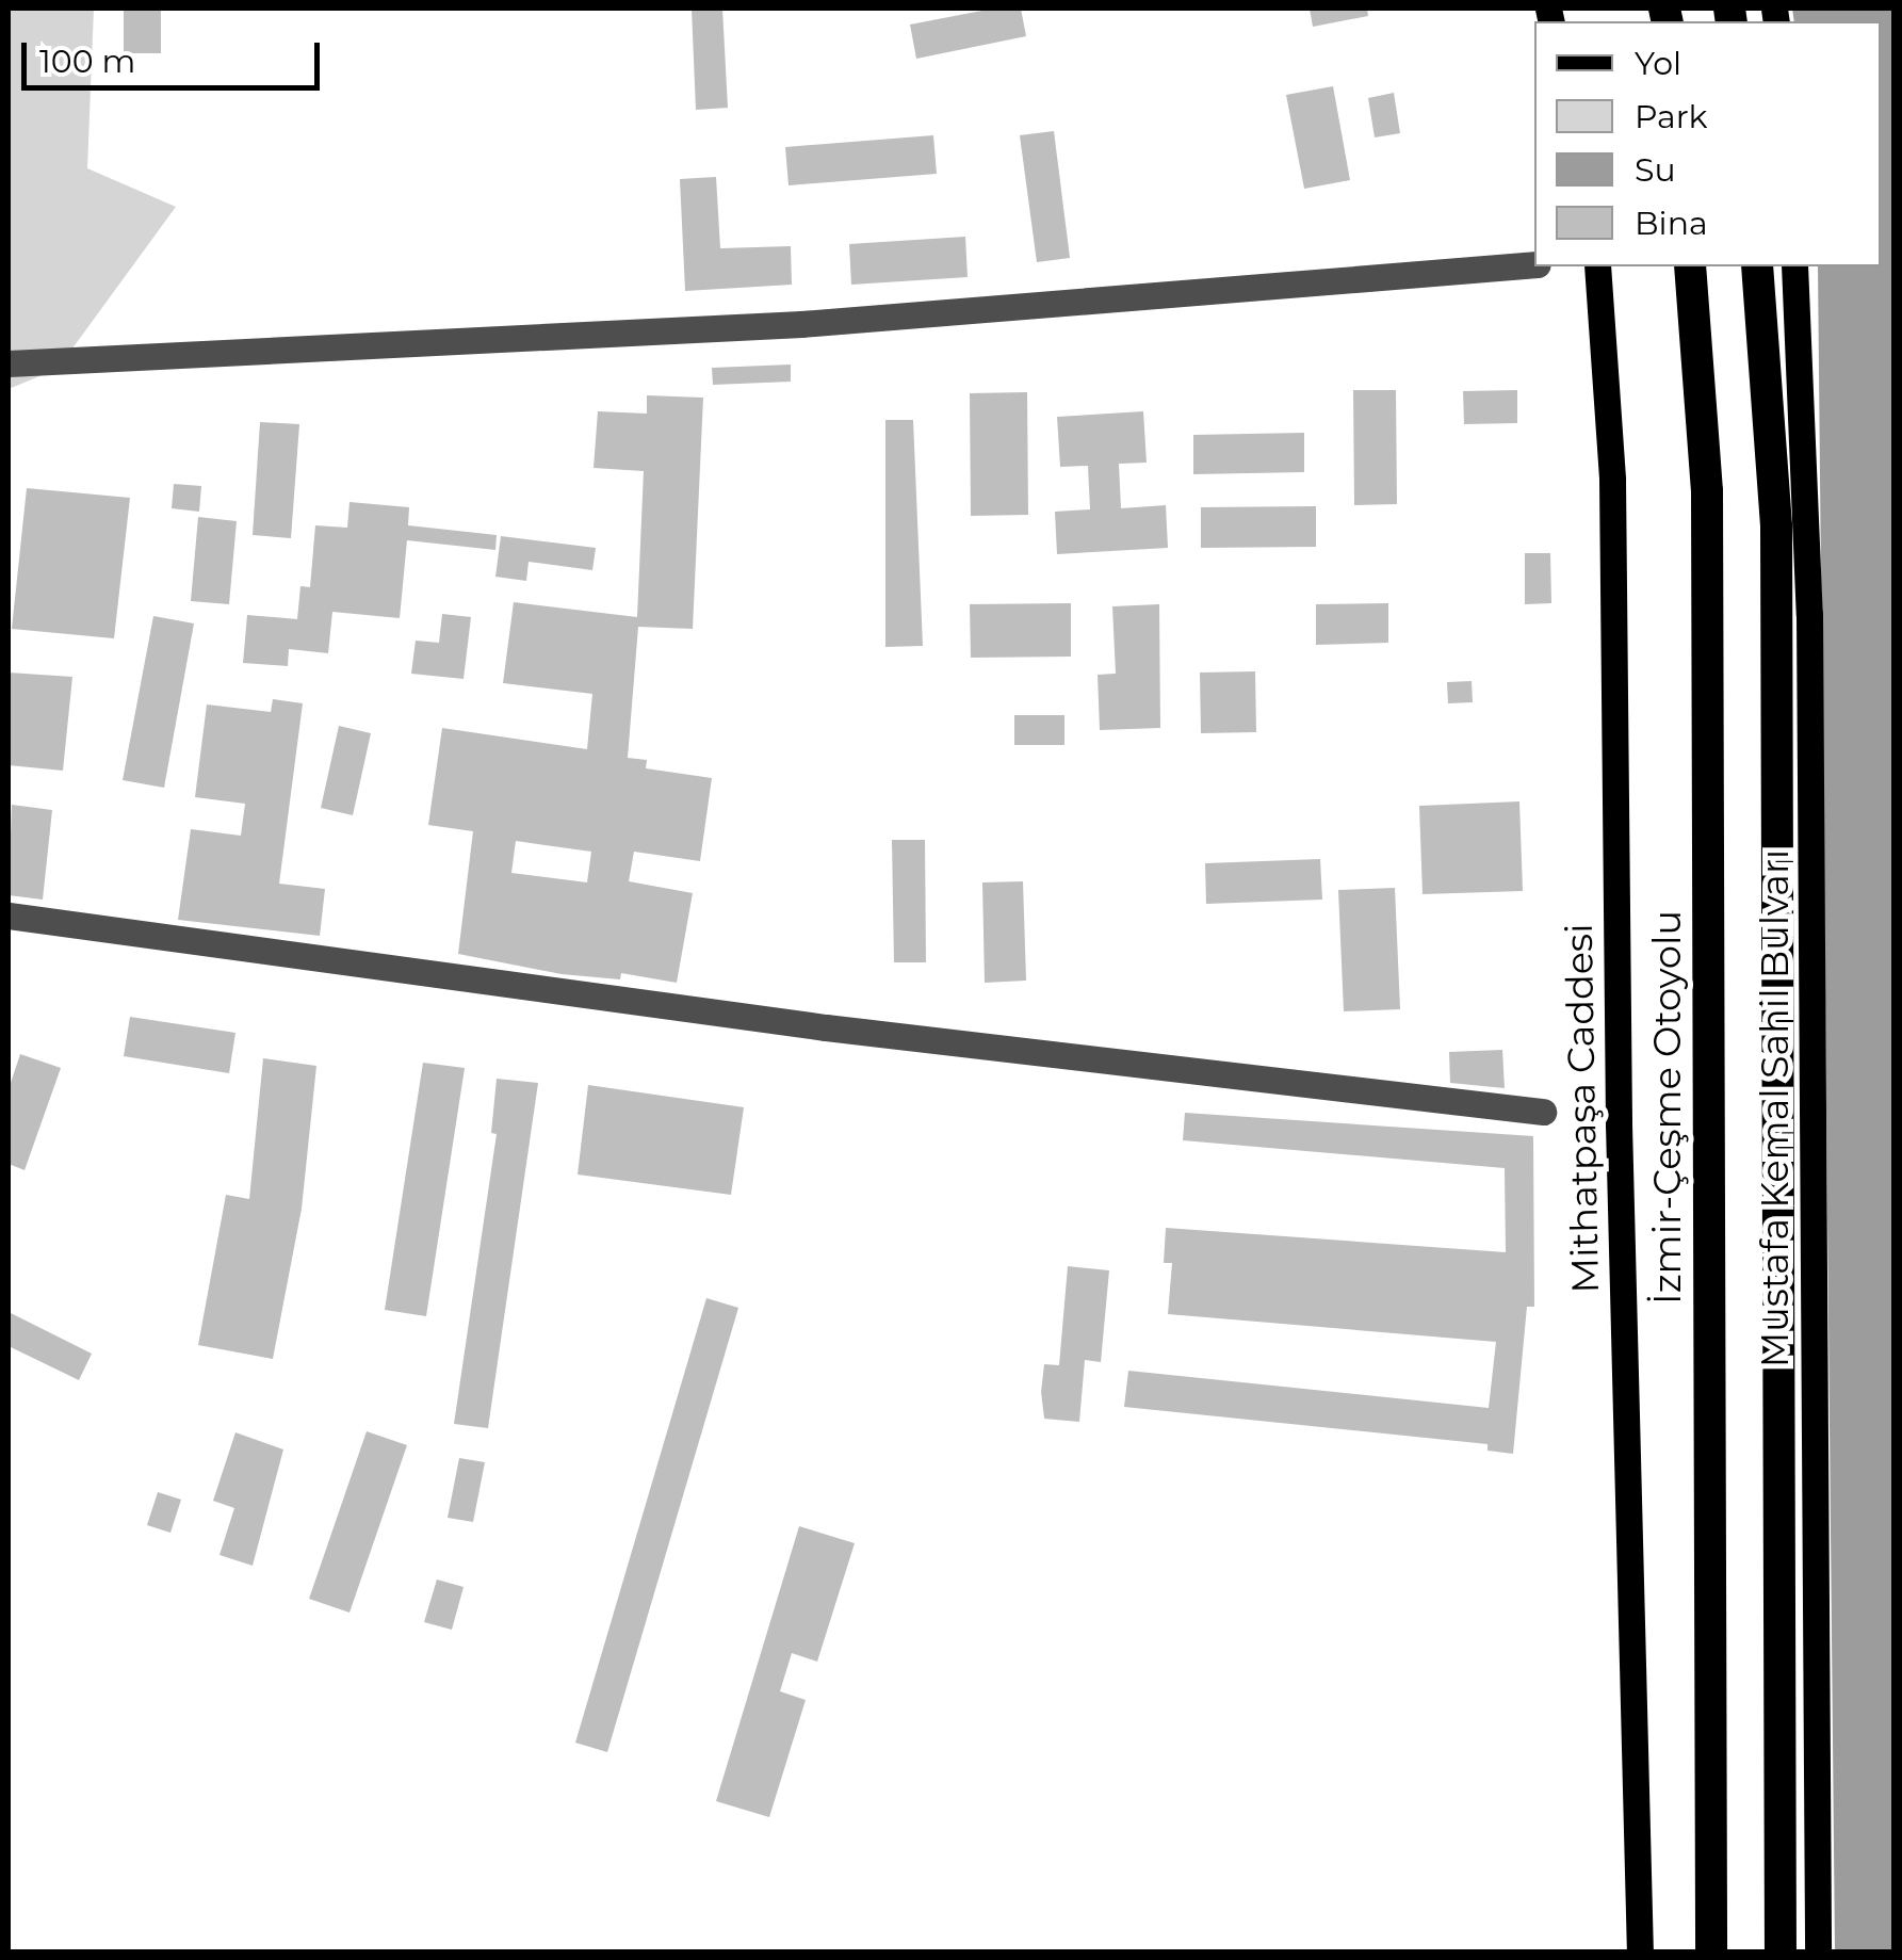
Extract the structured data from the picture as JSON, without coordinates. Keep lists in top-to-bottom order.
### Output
{
  "streets": {
    "highway": ["İzmir-Çeşme Otoyolu"],
    "main road": ["Mithatpaşa Caddesi", "Mustafa Kemal Sahil Bulvarı"]
  },
  "legend": [
    "Yol",
    "Park",
    "Su",
    "Bina"
  ],
  "scale_bar": "100 m"
}
